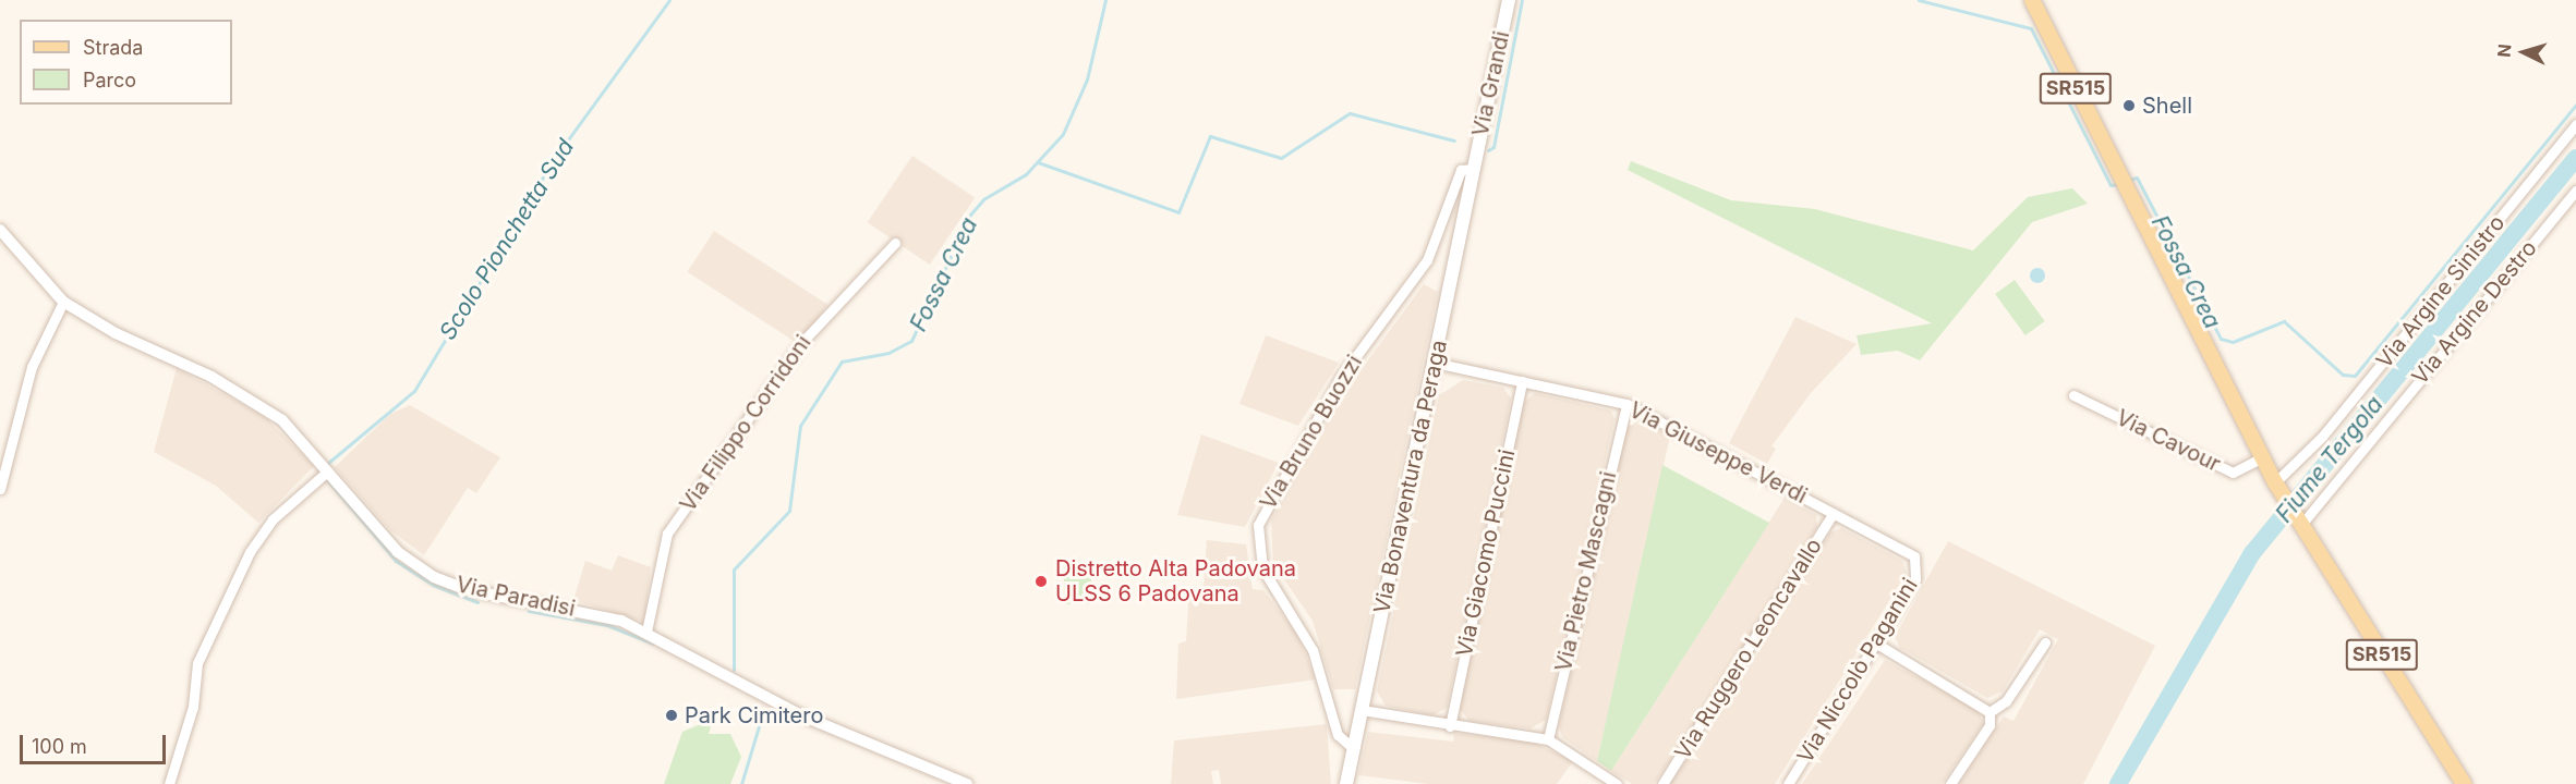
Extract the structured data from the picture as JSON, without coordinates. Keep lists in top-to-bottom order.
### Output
{
  "streets": {
    "main road": ["Via Grandi", "SR515", "Via Bonaventura da Peraga"],
    "street": [
      "Via Argine Sinistro",
      "Via Argine Destro",
      "Via Filippo Corridoni",
      "Via Bruno Buozzi",
      "Via Cavour",
      "Via Giuseppe Verdi",
      "Via Giacomo Puccini",
      "Via Pietro Mascagni",
      "Via Paradisi",
      "Via Ruggero Leoncavallo",
      "Via Niccolò Paganini"
    ]
  },
  "crossings": [
    ["Via Grandi", "Via Bruno Buozzi"],
    ["Via Grandi", "Via Bonaventura da Peraga"],
    ["SR515", "Via Argine Sinistro"],
    ["SR515", "Via Argine Destro"],
    ["SR515", "Via Cavour"],
    ["Via Filippo Corridoni", "Via Paradisi"],
    ["Via Bruno Buozzi", "Via Bonaventura da Peraga"],
    ["Via Giuseppe Verdi", "Via Bonaventura da Peraga"],
    ["Via Giuseppe Verdi", "Via Giacomo Puccini"],
    ["Via Giuseppe Verdi", "Via Pietro Mascagni"],
    ["Via Giuseppe Verdi", "Via Ruggero Leoncavallo"],
    ["Via Giuseppe Verdi", "Via Niccolò Paganini"]
  ],
  "water": ["Scolo Pionchetta Sud", "Fossa Crea", "Fiume Tergola"],
  "places": ["Shell", "Distretto Alta Padovana ULSS 6 Padovana", "Park Cimitero"],
  "legend": ["Strada", "Parco"],
  "scale_bar": "100 m",
  "north": "left"
}
